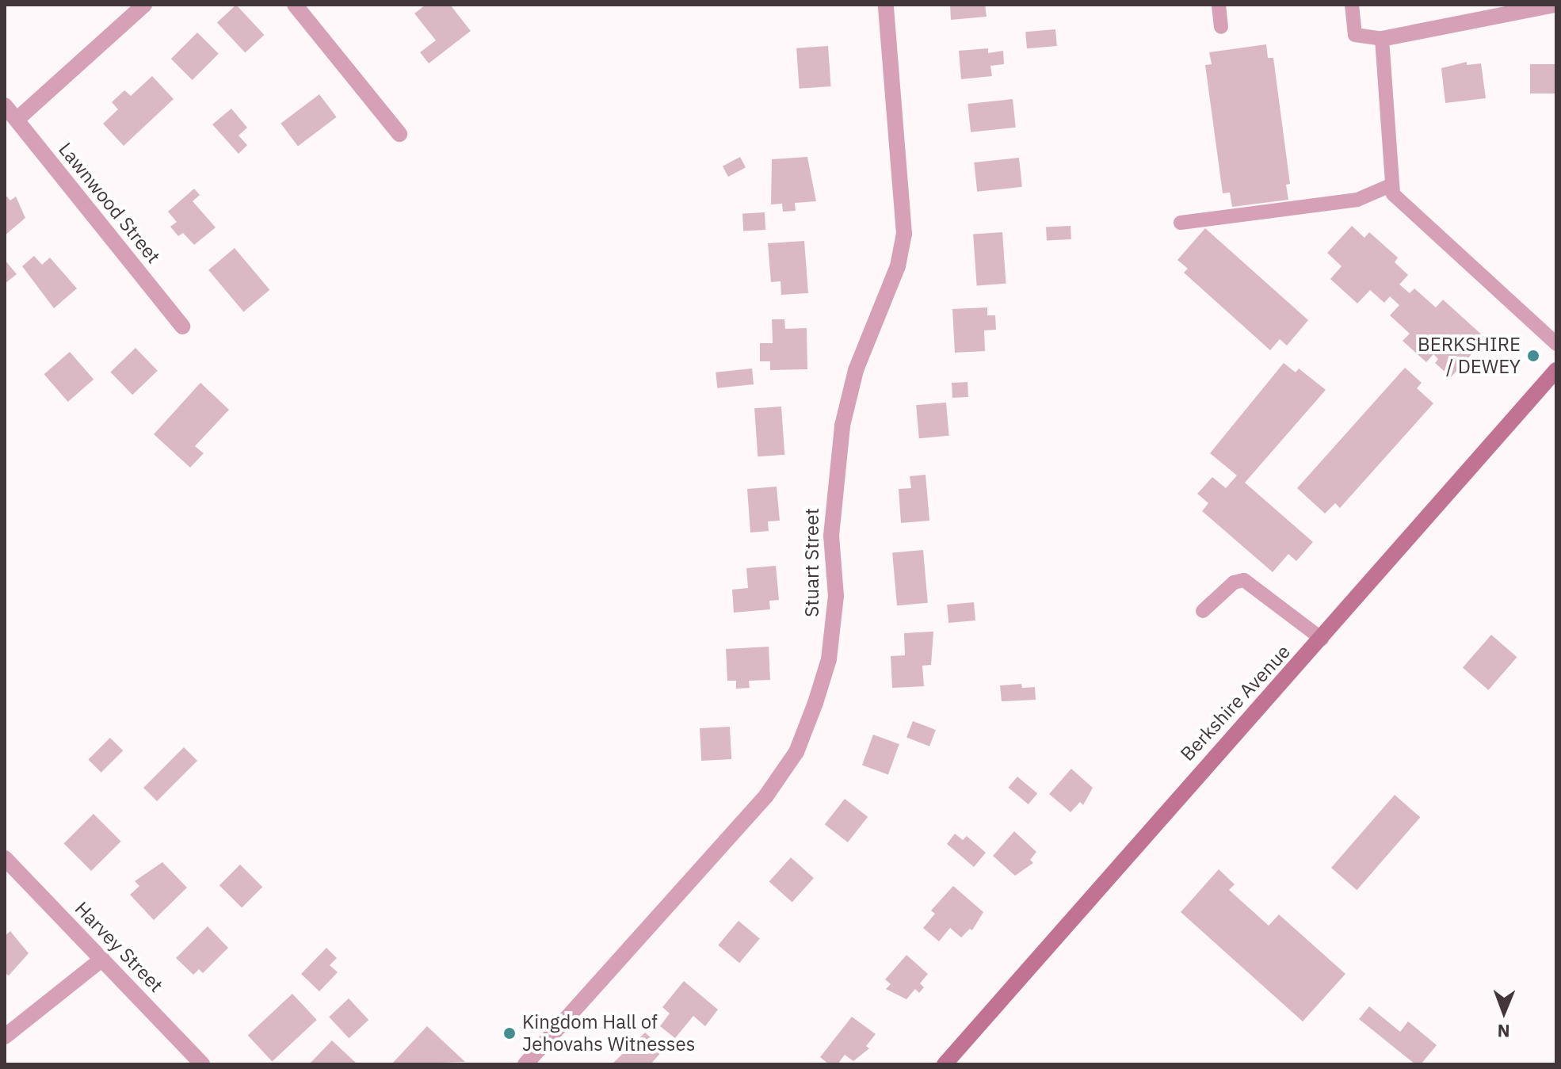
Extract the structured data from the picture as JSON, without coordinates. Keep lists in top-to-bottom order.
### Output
{
  "streets": {
    "main road": ["Berkshire Avenue"],
    "street": ["Lawnwood Street", "Stuart Street", "Harvey Street"]
  },
  "places": ["BERKSHIRE / DEWEY", "Kingdom Hall of Jehovahs Witnesses"],
  "north": "bottom"
}
